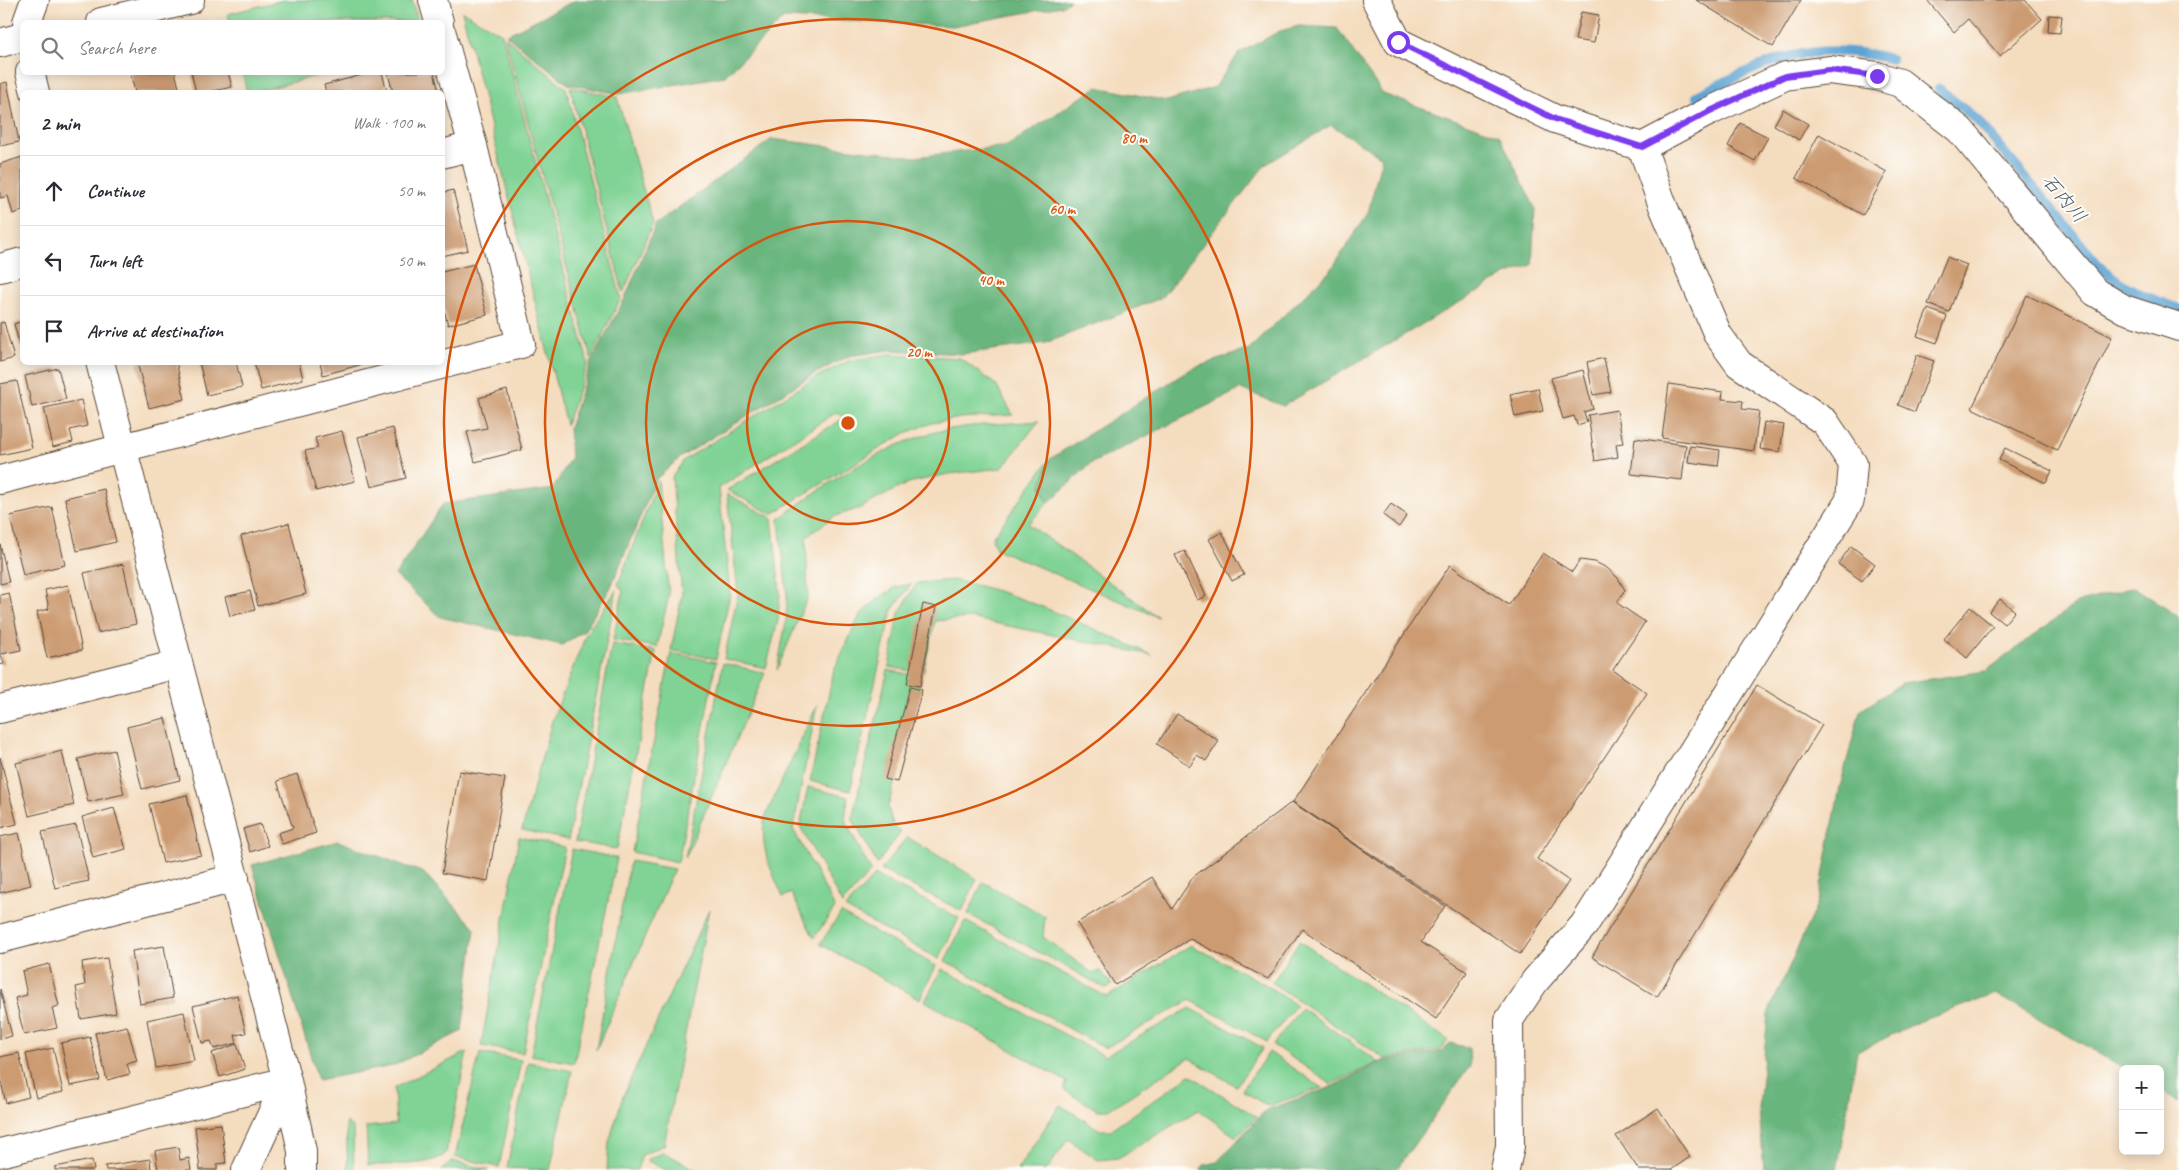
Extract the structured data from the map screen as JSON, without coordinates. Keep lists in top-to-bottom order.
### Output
{
  "water": ["石内川"],
  "page": {
    "search": "Search here",
    "heading": ["2 min", "Walk · 100 m"],
    "list": [
      ["Continue", "50 m"],
      ["Turn left", "50 m"],
      "Arrive at destination"
    ],
    "map_buttons": ["+", "−"]
  },
  "rings": [
    "80 m",
    "60 m",
    "40 m",
    "20 m"
  ]
}
